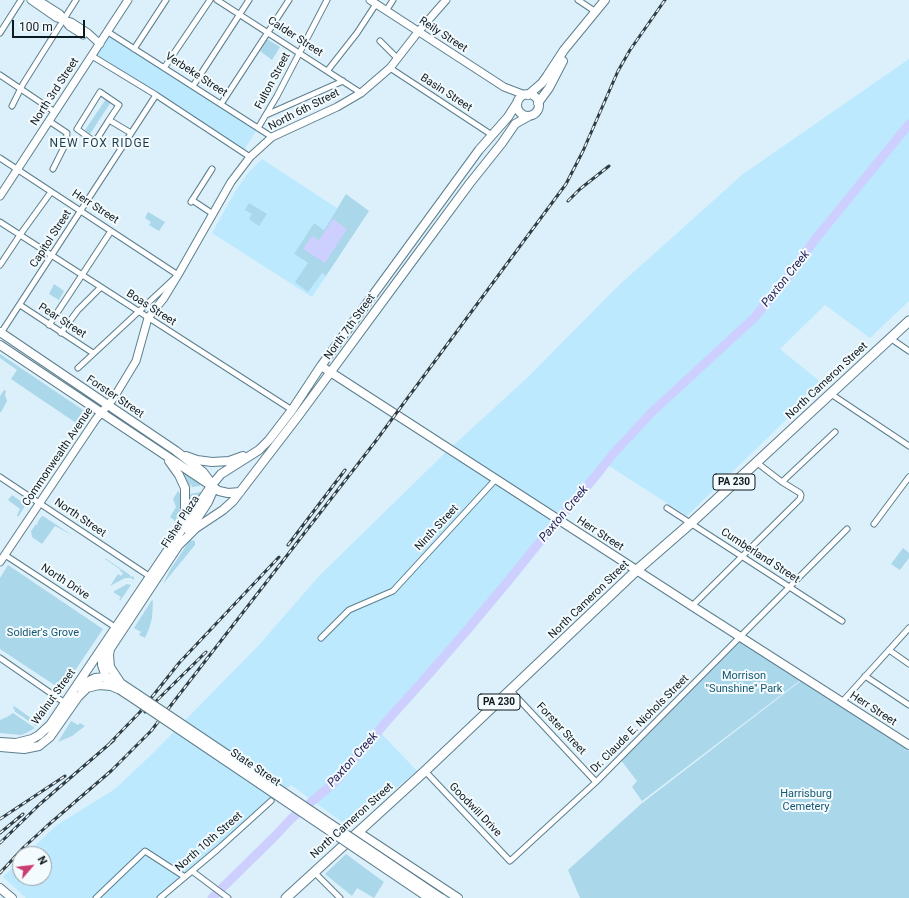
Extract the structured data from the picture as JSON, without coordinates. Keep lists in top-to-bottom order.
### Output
{
  "streets": {
    "highway": ["North Cameron Street", "PA 230"],
    "main road": [
      "Reily Street",
      "North 3rd Street",
      "North 6th Street",
      "Herr Street",
      "North 7th Street",
      "Forster Street",
      "Commonwealth Avenue",
      "Fisher Plaza",
      "Walnut Street",
      "State Street"
    ],
    "street": [
      "Calder Street",
      "Verbeke Street",
      "Fulton Street",
      "Basin Street",
      "Capitol Street",
      "Boas Street",
      "Pear Street",
      "North Street",
      "Ninth Street",
      "Cumberland Street",
      "North Drive",
      "Dr. Claude E. Nichols Street",
      "Goodwill Drive",
      "North 10th Street"
    ]
  },
  "crossings": [
    ["Reily Street", "North 6th Street"],
    ["Reily Street", "North 7th Street"],
    ["Calder Street", "Fulton Street"],
    ["Calder Street", "North 6th Street"],
    ["Verbeke Street", "Fulton Street"],
    ["Verbeke Street", "North 3rd Street"],
    ["Verbeke Street", "North 6th Street"],
    ["North 3rd Street", "Herr Street"],
    ["Basin Street", "North 6th Street"],
    ["Basin Street", "North 7th Street"],
    ["North 6th Street", "Herr Street"],
    ["North 6th Street", "Boas Street"],
    ["North 6th Street", "Pear Street"],
    ["North 6th Street", "Commonwealth Avenue"],
    ["Herr Street", "Capitol Street"],
    ["Herr Street", "North 7th Street"],
    ["Herr Street", "North Cameron Street"],
    ["Herr Street", "Ninth Street"],
    ["Herr Street", "Dr. Claude E. Nichols Street"],
    ["Capitol Street", "Boas Street"],
    ["Capitol Street", "Pear Street"],
    ["Capitol Street", "Forster Street"],
    ["Boas Street", "North 7th Street"],
    ["Boas Street", "Commonwealth Avenue"],
    ["North 7th Street", "Forster Street"],
    ["North 7th Street", "Fisher Plaza"],
    ["North Cameron Street", "Forster Street"],
    ["North Cameron Street", "Cumberland Street"],
    ["North Cameron Street", "Goodwill Drive"],
    ["Forster Street", "Commonwealth Avenue"],
    ["Forster Street", "Fisher Plaza"],
    ["Forster Street", "Dr. Claude E. Nichols Street"],
    ["Commonwealth Avenue", "North Street"],
    ["Commonwealth Avenue", "North Drive"],
    ["North Street", "Fisher Plaza"],
    ["Fisher Plaza", "North Drive"],
    ["Fisher Plaza", "Walnut Street"],
    ["Fisher Plaza", "State Street"],
    ["Cumberland Street", "Dr. Claude E. Nichols Street"],
    ["Walnut Street", "State Street"],
    ["Dr. Claude E. Nichols Street", "Goodwill Drive"]
  ],
  "districts": ["NEW FOX RIDGE"],
  "water": ["Paxton Creek"],
  "parks": ["Soldier's Grove", "Morrison \"Sunshine\" Park", "Harrisburg Cemetery"],
  "scale_bar": "100 m",
  "north": "top right"
}
